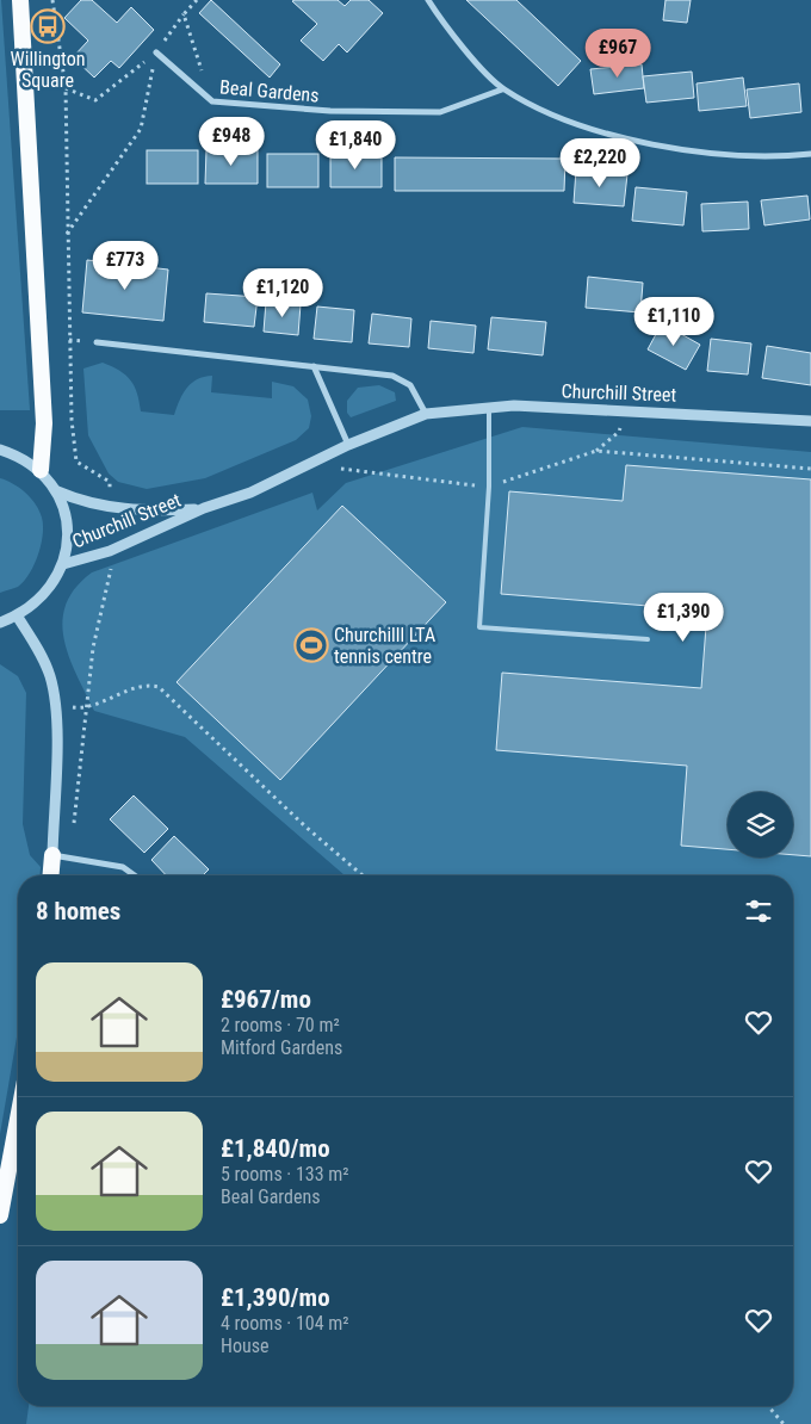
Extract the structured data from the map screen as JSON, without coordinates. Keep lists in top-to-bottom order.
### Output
{
  "streets": {
    "street": ["Beal Gardens", "Churchill Street"]
  },
  "places": {
    "bus stop": ["Willington Square"],
    "sports": ["Churchilll LTA tennis centre"]
  },
  "page": {
    "price": [
      "£967",
      "£948",
      "£1,840",
      "£2,220",
      "£773",
      "£1,120",
      "£1,110",
      "£1,390"
    ],
    "heading": "8 homes",
    "list": [
      {
        "name": "£967/mo",
        "note": "2 rooms · 70 m² · Mitford Gardens"
      },
      {
        "name": "£1,840/mo",
        "note": "5 rooms · 133 m² · Beal Gardens"
      },
      {
        "name": "£1,390/mo",
        "note": "4 rooms · 104 m² · House"
      }
    ]
  }
}
